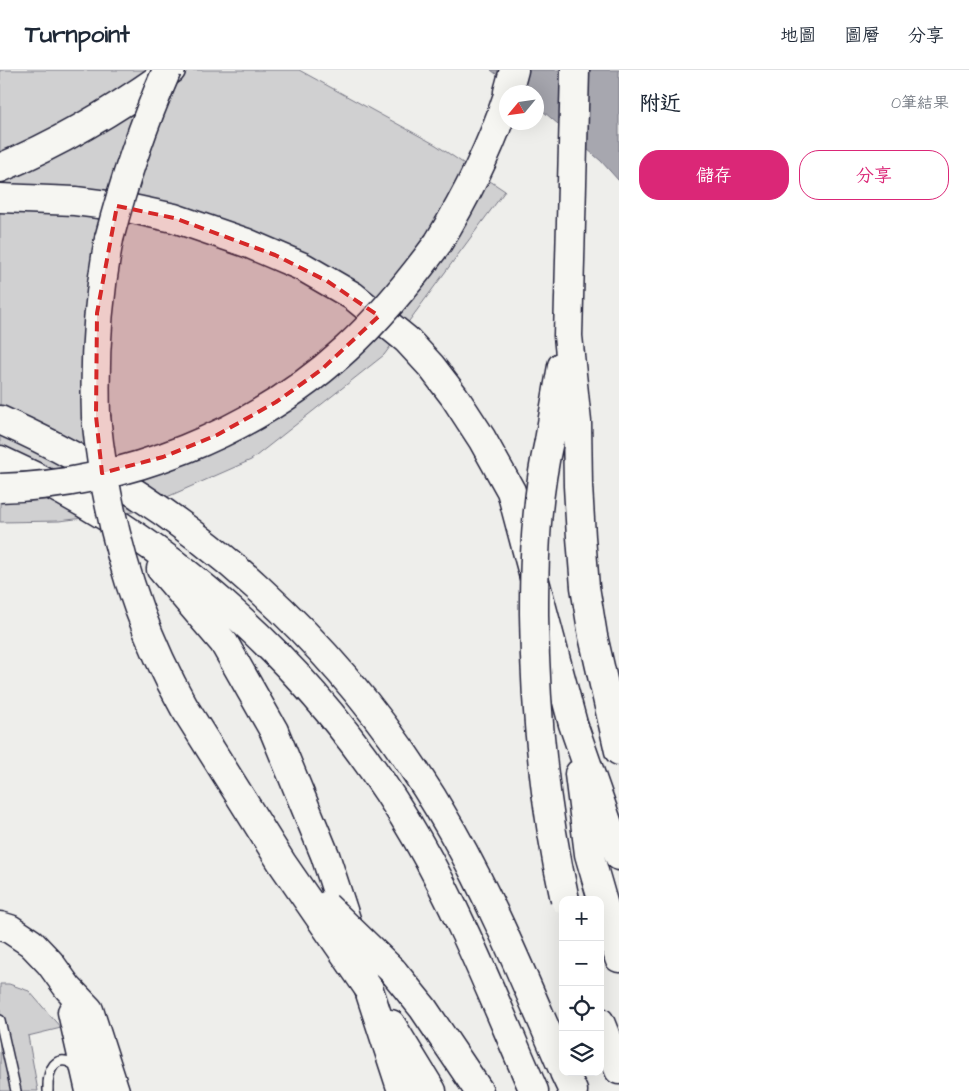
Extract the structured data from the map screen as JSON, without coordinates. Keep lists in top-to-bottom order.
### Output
{
  "north": "bottom left",
  "page": {
    "header": "Turnpoint",
    "nav": ["地圖", "圖層", "分享"],
    "heading": ["附近", "0筆結果"],
    "buttons": ["儲存", "分享"],
    "map_buttons": ["+", "−"]
  }
}
